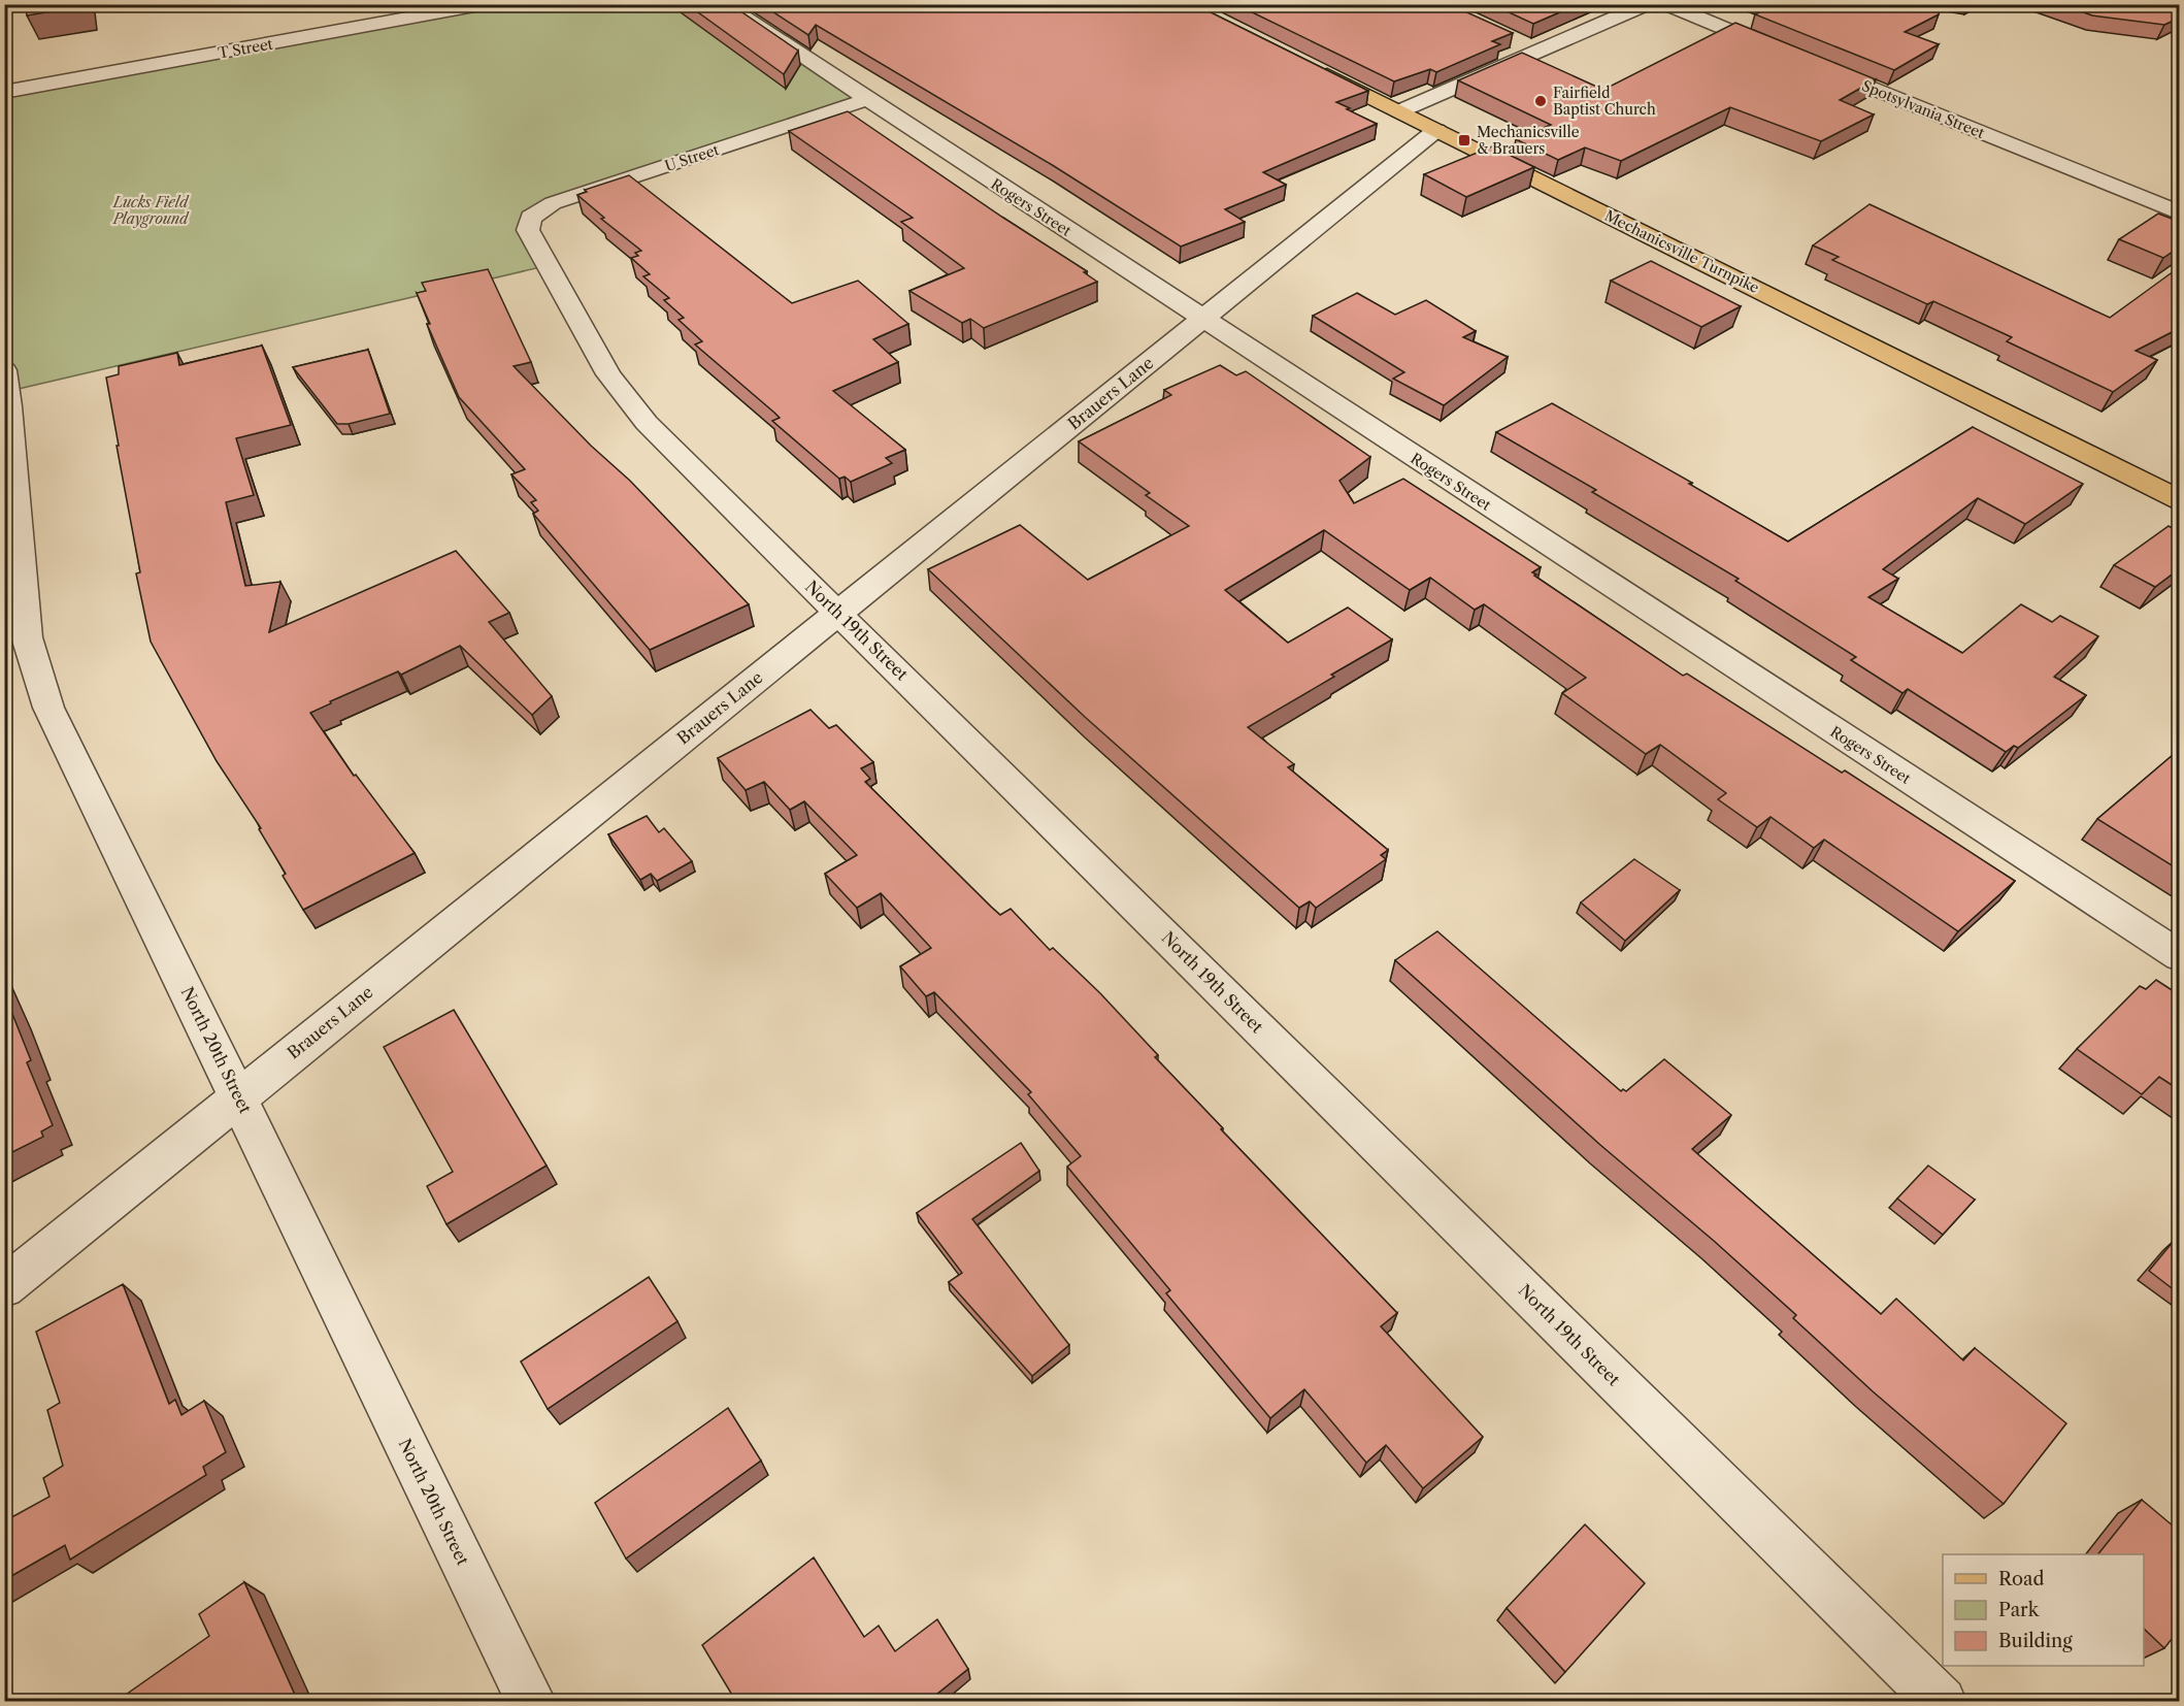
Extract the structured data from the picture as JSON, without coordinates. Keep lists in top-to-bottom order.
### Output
{
  "streets": {
    "main road": ["Mechanicsville Turnpike"],
    "street": [
      "T Street",
      "Spotsylvania Street",
      "U Street",
      "Rogers Street",
      "Brauers Lane",
      "North 19th Street",
      "North 20th Street"
    ]
  },
  "crossings": [
    ["U Street", "Rogers Street"],
    ["U Street", "North 19th Street"],
    ["Rogers Street", "Brauers Lane"],
    ["Mechanicsville Turnpike", "Brauers Lane"],
    ["Brauers Lane", "North 19th Street"],
    ["Brauers Lane", "North 20th Street"]
  ],
  "parks": ["Lucks Field Playground"],
  "places": {
    "other": ["Fairfield Baptist Church"],
    "transit": ["Mechanicsville & Brauers"]
  },
  "legend": ["Road", "Park", "Building"]
}
